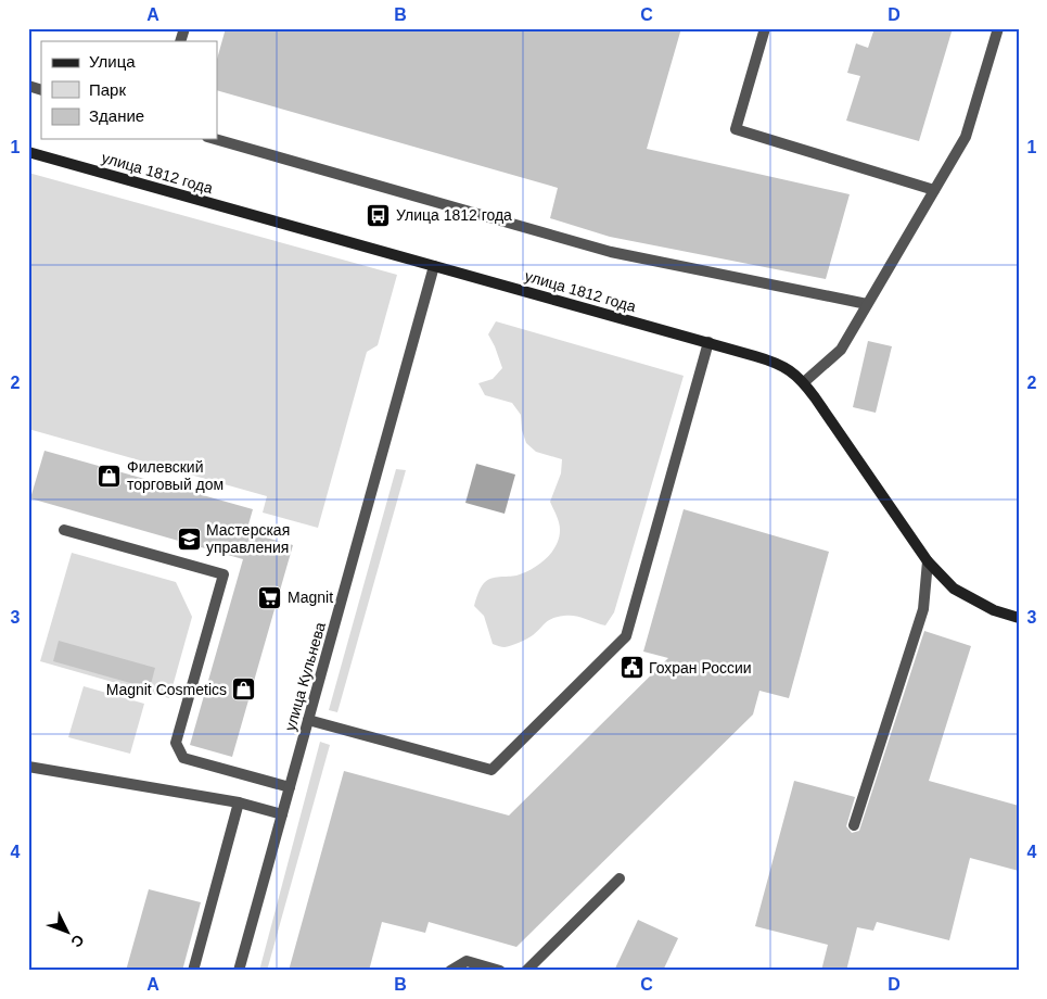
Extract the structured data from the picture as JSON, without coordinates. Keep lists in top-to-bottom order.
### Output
{
  "streets": {
    "street": ["улица 1812 года", "улица Кульнева"]
  },
  "crossings": [
    ["улица 1812 года", "улица Кульнева"]
  ],
  "places": {
    "bus stop": ["Улица 1812 года"],
    "shop": ["Филевский торговый дом", "Magnit Cosmetics"],
    "school or university": ["Мастерская управления"],
    "supermarket": ["Magnit"],
    "public building": ["Гохран России"]
  },
  "legend": ["Улица", "Парк", "Здание"],
  "north": "bottom right",
  "grid": {
    "columns": [
      "A",
      "B",
      "C",
      "D"
    ],
    "rows": [
      "1",
      "2",
      "3",
      "4"
    ]
  }
}
